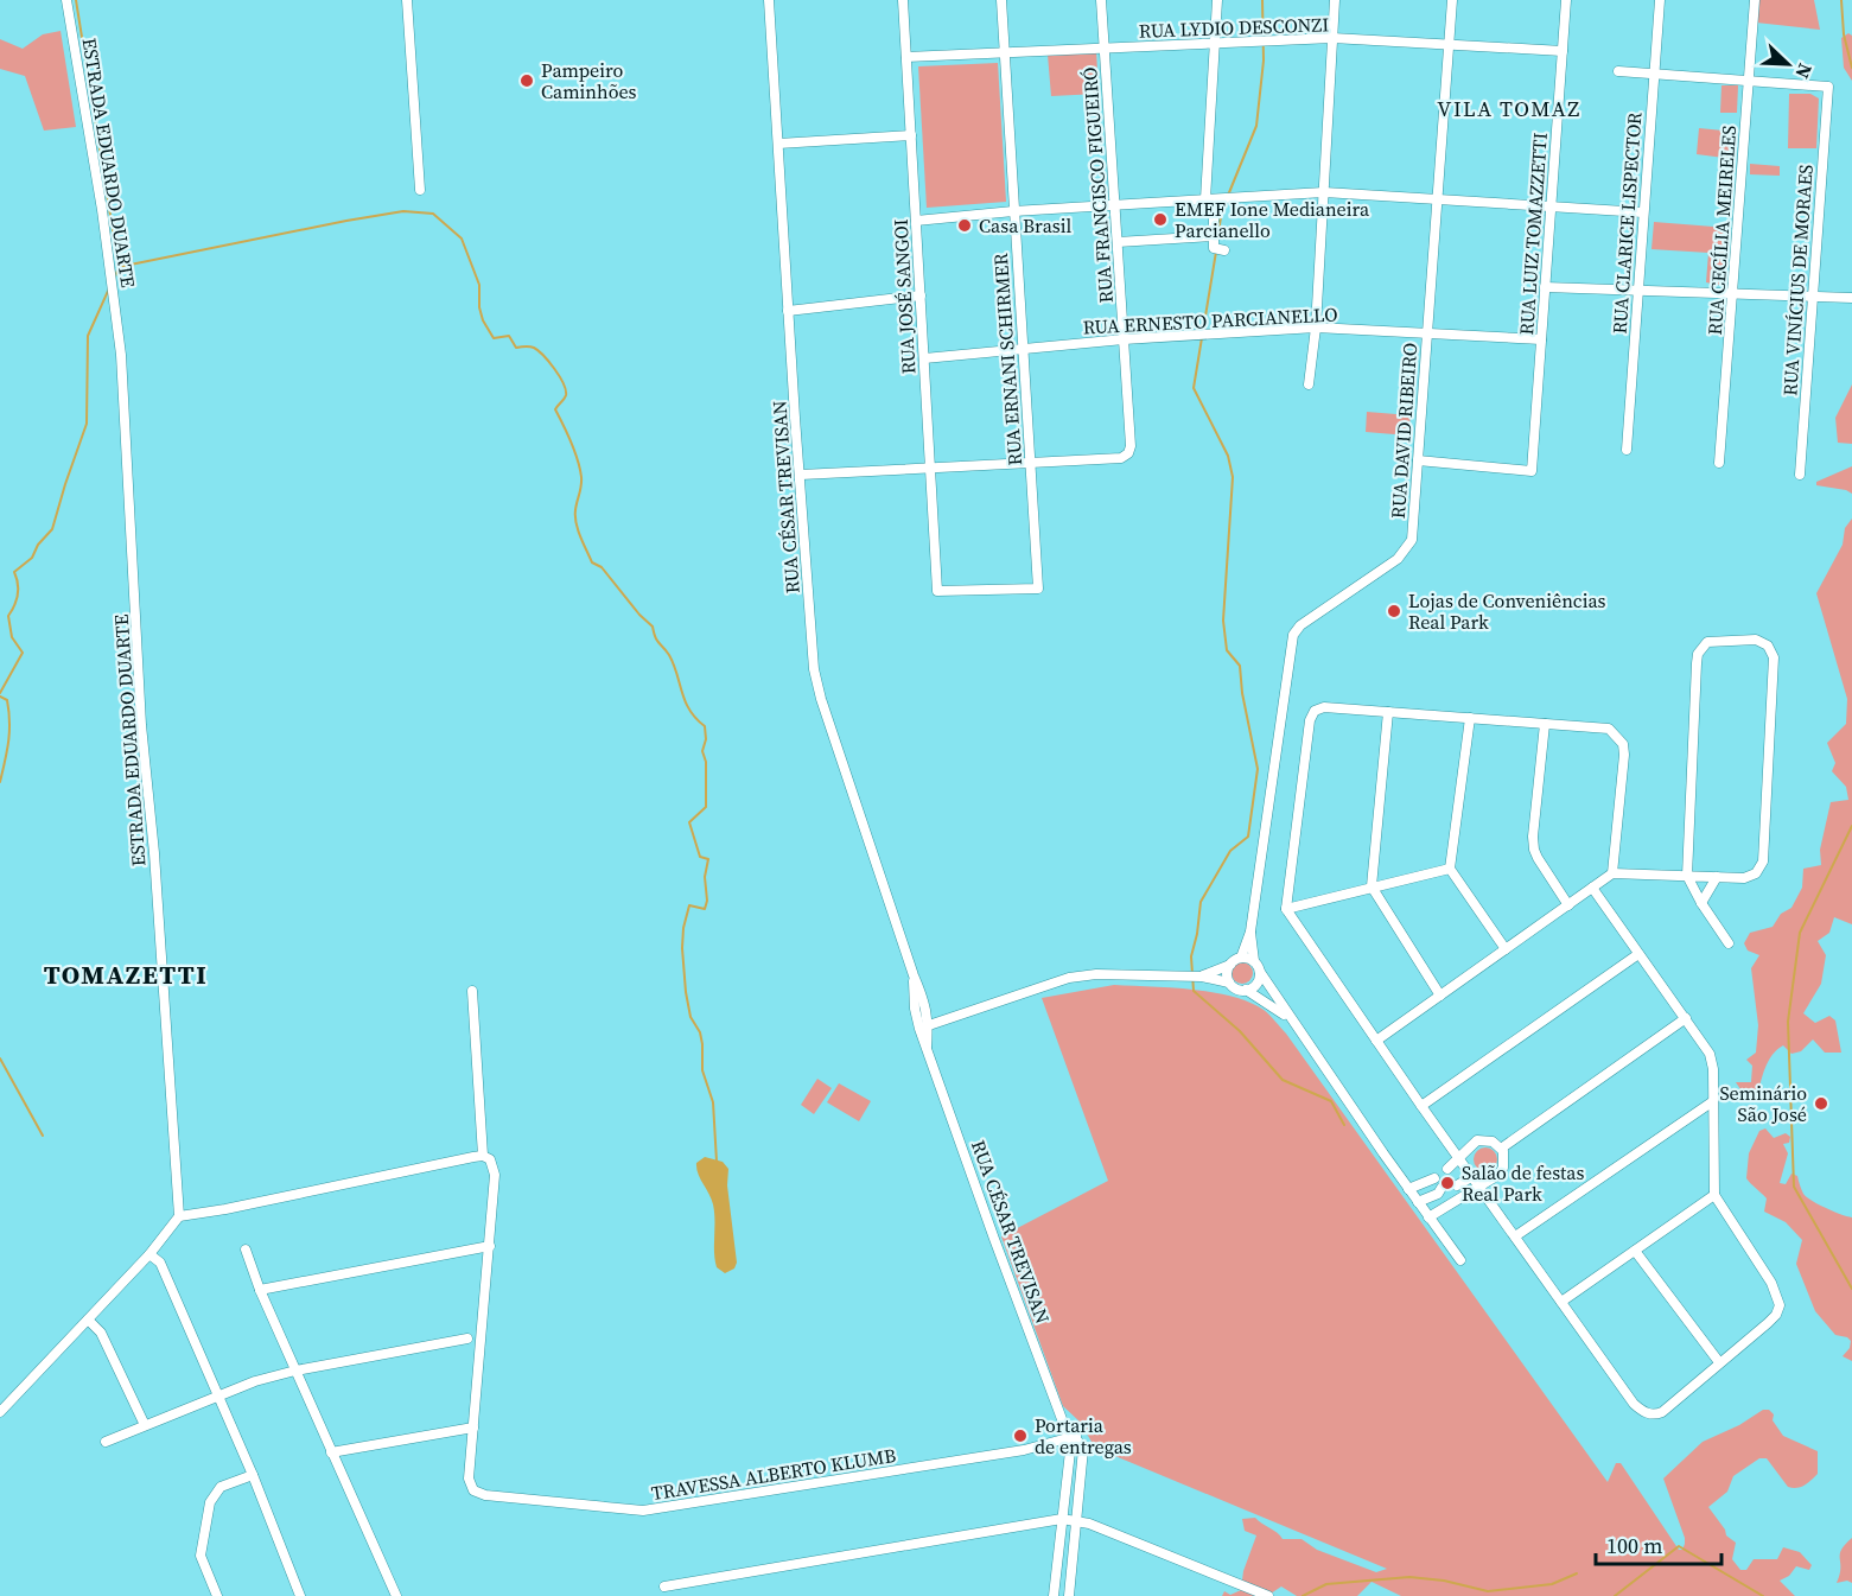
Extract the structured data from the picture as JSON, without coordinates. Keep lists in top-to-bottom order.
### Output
{
  "streets": {
    "street": [
      "RUA LYDIO DESCONZI",
      "ESTRADA EDUARDO DUARTE",
      "RUA FRANCISCO FIGUEIRÓ",
      "RUA CLARICE LISPECTOR",
      "RUA CECÍLIA MEIRELES",
      "RUA LUIZ TOMAZZETTI",
      "RUA VINÍCIUS DE MORAES",
      "RUA JOSÉ SANGOI",
      "RUA ERNESTO PARCIANELLO",
      "RUA ERNANI SCHIRMER",
      "RUA DAVID RIBEIRO",
      "RUA CÉSAR TREVISAN",
      "TRAVESSA ALBERTO KLUMB"
    ]
  },
  "crossings": [
    ["RUA LYDIO DESCONZI", "RUA FRANCISCO FIGUEIRÓ"],
    ["RUA LYDIO DESCONZI", "RUA LUIZ TOMAZZETTI"],
    ["RUA LYDIO DESCONZI", "RUA JOSÉ SANGOI"],
    ["RUA LYDIO DESCONZI", "RUA ERNANI SCHIRMER"],
    ["RUA LYDIO DESCONZI", "RUA DAVID RIBEIRO"],
    ["RUA FRANCISCO FIGUEIRÓ", "RUA ERNESTO PARCIANELLO"],
    ["RUA FRANCISCO FIGUEIRÓ", "RUA ERNANI SCHIRMER"],
    ["RUA CECÍLIA MEIRELES", "RUA VINÍCIUS DE MORAES"],
    ["RUA LUIZ TOMAZZETTI", "RUA ERNESTO PARCIANELLO"],
    ["RUA LUIZ TOMAZZETTI", "RUA DAVID RIBEIRO"],
    ["RUA JOSÉ SANGOI", "RUA ERNESTO PARCIANELLO"],
    ["RUA JOSÉ SANGOI", "RUA ERNANI SCHIRMER"],
    ["RUA ERNESTO PARCIANELLO", "RUA ERNANI SCHIRMER"],
    ["RUA ERNESTO PARCIANELLO", "RUA DAVID RIBEIRO"],
    ["RUA CÉSAR TREVISAN", "TRAVESSA ALBERTO KLUMB"]
  ],
  "districts": ["VILA TOMAZ", "TOMAZETTI"],
  "places": [
    "Pampeiro Caminhões",
    "EMEF Ione Medianeira Parcianello",
    "Casa Brasil",
    "Lojas de Conveniências Real Park",
    "Seminário São José",
    "Salão de festas Real Park",
    "Portaria de entregas"
  ],
  "scale_bar": "100 m",
  "north": "bottom right"
}
